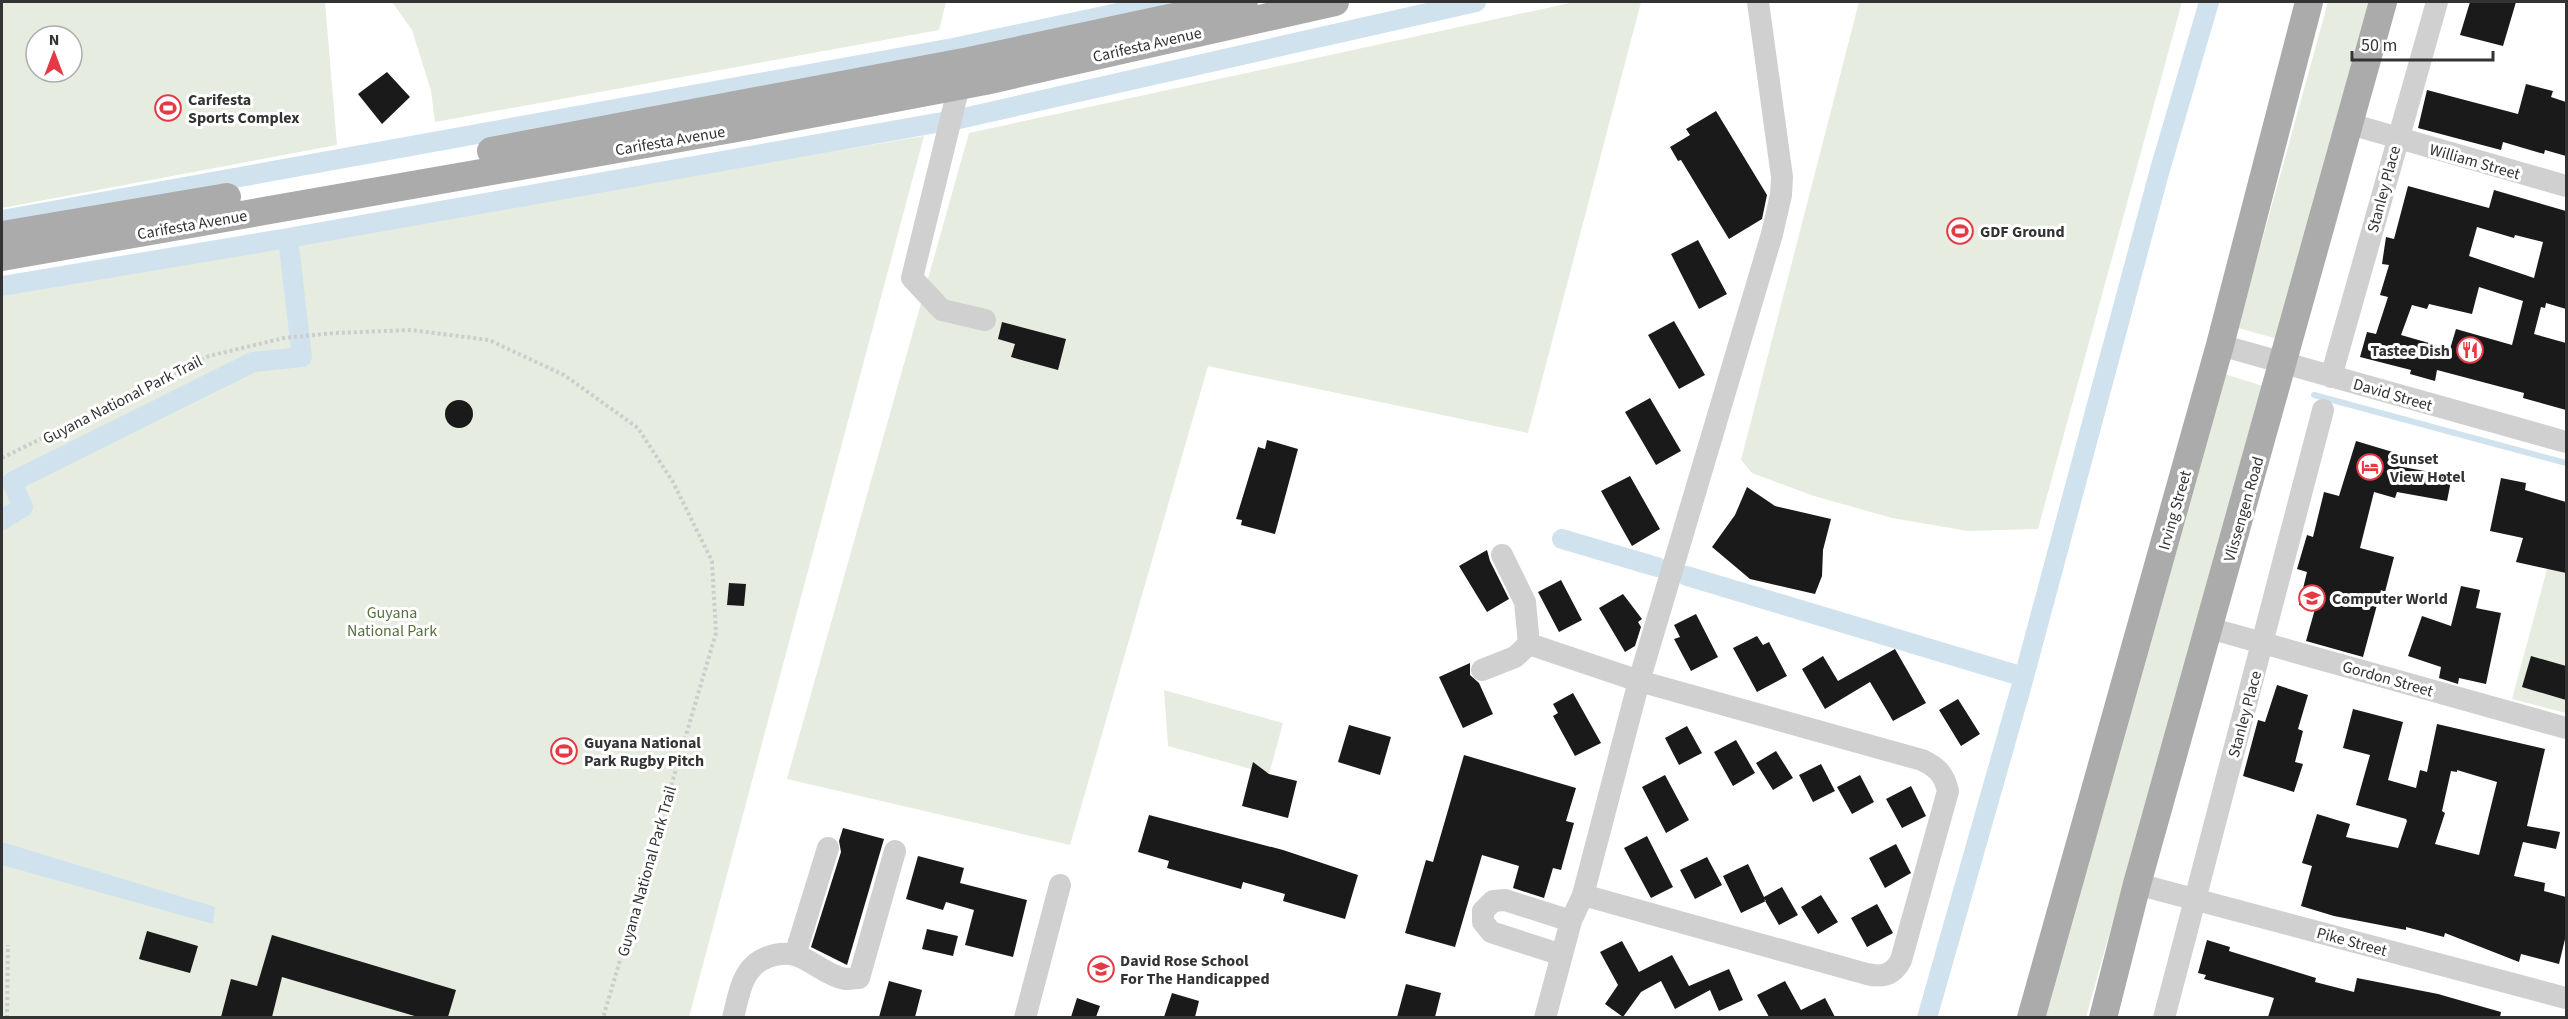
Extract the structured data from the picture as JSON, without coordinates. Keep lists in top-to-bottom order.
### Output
{
  "streets": {
    "main road": ["Carifesta Avenue", "Vlissengen Road", "Irving Street"],
    "street": [
      "William Street",
      "Stanley Place",
      "David Street",
      "Gordon Street",
      "Pike Street"
    ],
    "path": ["Guyana National Park Trail"]
  },
  "crossings": [
    ["William Street", "Stanley Place"],
    ["William Street", "Vlissengen Road"],
    ["Stanley Place", "David Street"],
    ["Stanley Place", "Gordon Street"],
    ["Stanley Place", "Pike Street"],
    ["David Street", "Vlissengen Road"],
    ["David Street", "Irving Street"],
    ["Vlissengen Road", "Gordon Street"],
    ["Vlissengen Road", "Pike Street"]
  ],
  "parks": ["Guyana National Park"],
  "places": {
    "sports": ["Carifesta Sports Complex", "GDF Ground", "Guyana National Park Rugby Pitch"],
    "restaurant": ["Tastee Dish"],
    "hotel": ["Sunset View Hotel"],
    "school or university": ["Computer World", "David Rose School For The Handicapped"]
  },
  "scale_bar": "50 m",
  "north": "top"
}
